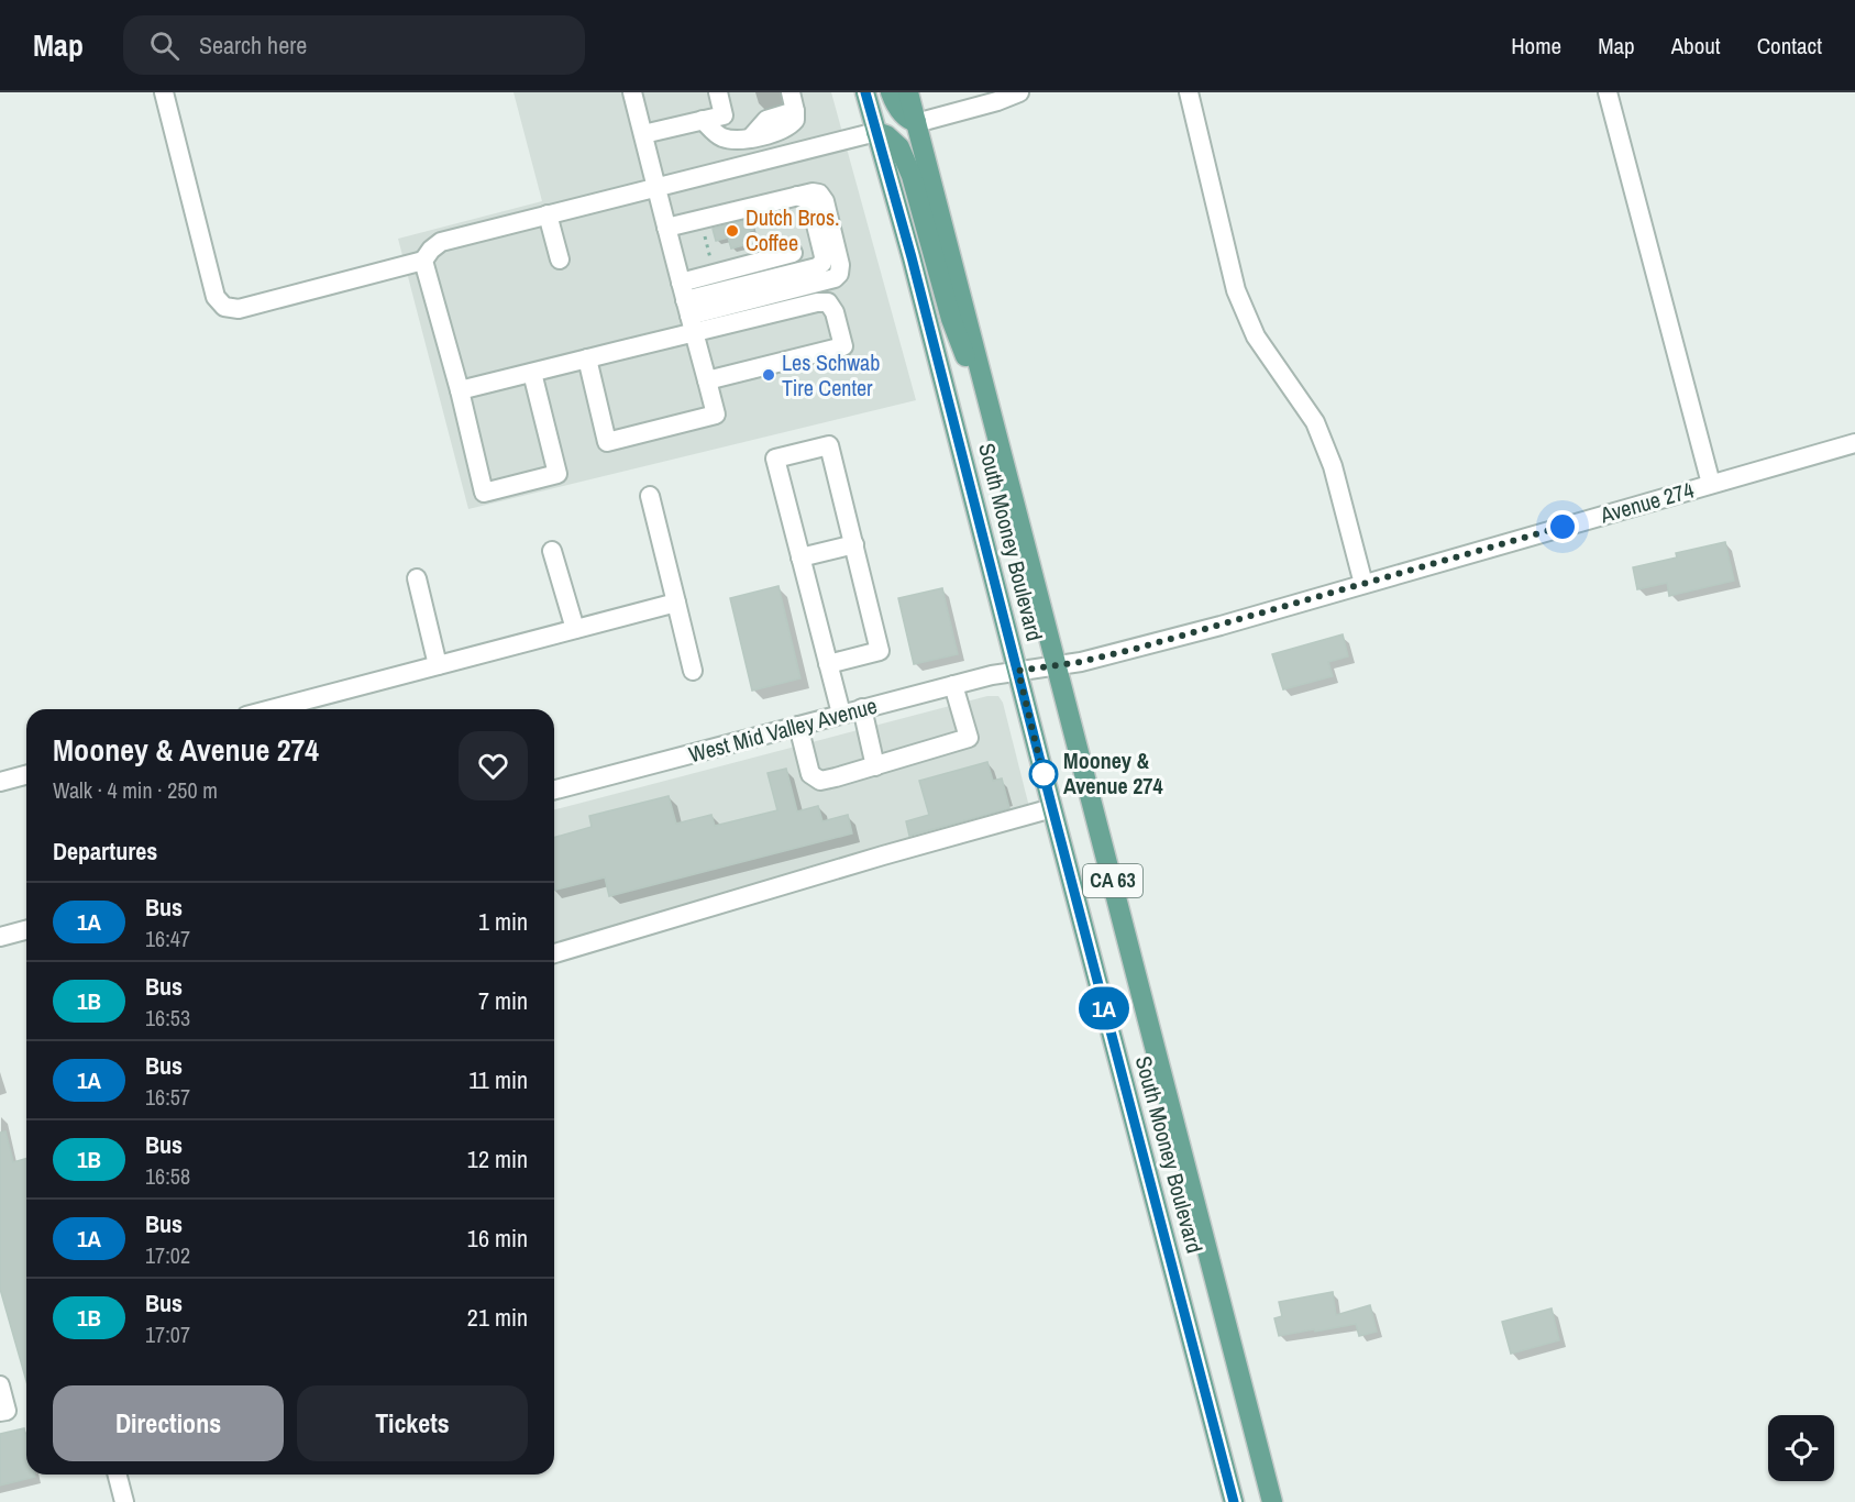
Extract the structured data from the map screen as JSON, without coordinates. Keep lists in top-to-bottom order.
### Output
{
  "streets": {
    "main road": ["South Mooney Boulevard", "CA 63"],
    "street": ["Avenue 274", "West Mid Valley Avenue"]
  },
  "crossings": [
    ["Avenue 274", "South Mooney Boulevard"],
    ["Avenue 274", "West Mid Valley Avenue"],
    ["South Mooney Boulevard", "West Mid Valley Avenue"]
  ],
  "places": ["Dutch Bros. Coffee", "Les Schwab Tire Center", "Mooney & Avenue 274"],
  "lines": ["bus line 1A"],
  "page": {
    "header": "Map",
    "search": "Search here",
    "nav": [
      "Home",
      "Map",
      "About",
      "Contact"
    ],
    "on_map": "1A",
    "heading": [
      ["Mooney & Avenue 274", "Walk · 4 min · 250 m"],
      "Departures"
    ],
    "list": [
      {
        "mark": "1A",
        "name": "Bus",
        "note": "16:47",
        "value": "1 min"
      },
      {
        "mark": "1B",
        "name": "Bus",
        "note": "16:53",
        "value": "7 min"
      },
      {
        "mark": "1A",
        "name": "Bus",
        "note": "16:57",
        "value": "11 min"
      },
      {
        "mark": "1B",
        "name": "Bus",
        "note": "16:58",
        "value": "12 min"
      },
      {
        "mark": "1A",
        "name": "Bus",
        "note": "17:02",
        "value": "16 min"
      },
      {
        "mark": "1B",
        "name": "Bus",
        "note": "17:07",
        "value": "21 min"
      }
    ],
    "buttons": ["Directions", "Tickets"]
  }
}
